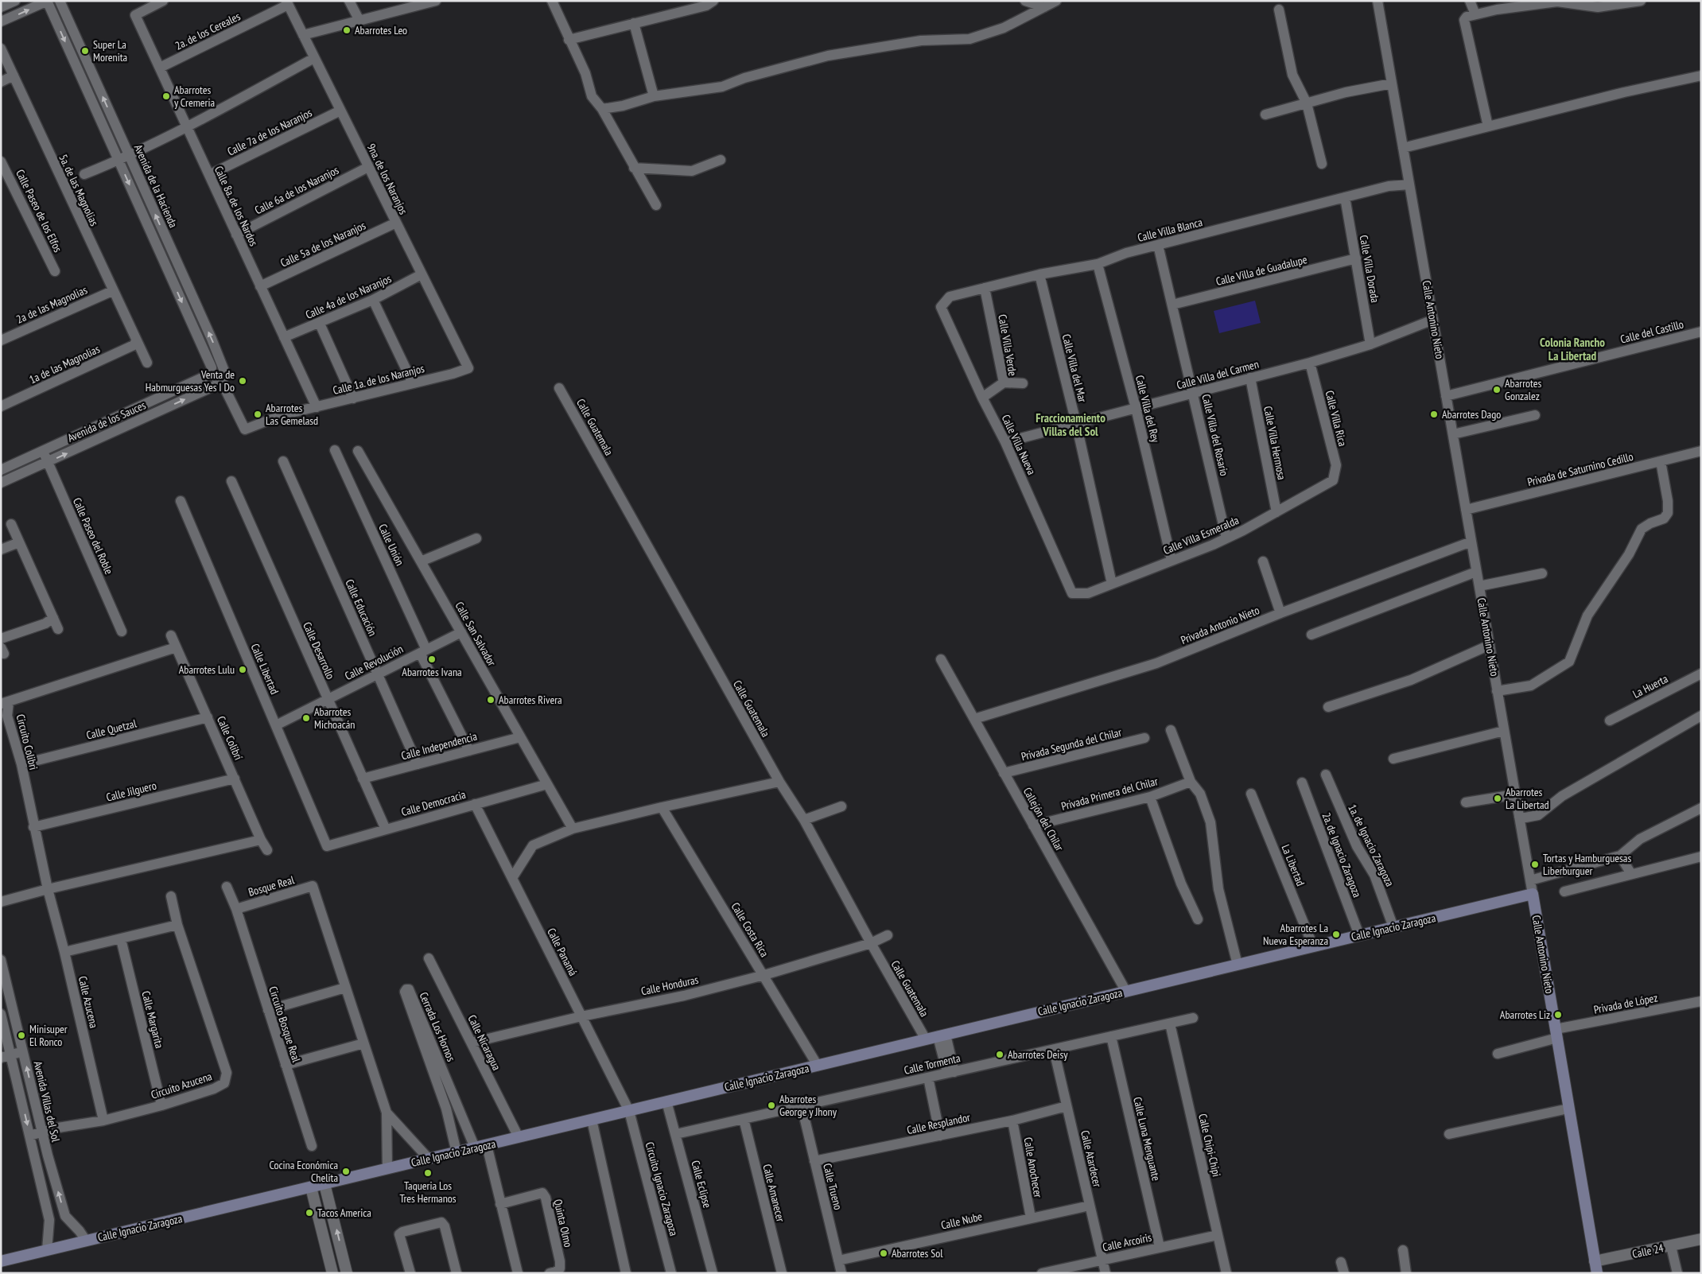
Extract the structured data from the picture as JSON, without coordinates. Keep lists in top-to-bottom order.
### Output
{
  "streets": {
    "main road": ["Calle Antonino Nieto", "Calle Ignacio Zaragoza"],
    "street": [
      "2a. de los Cereales",
      "Calle 7a de los Naranjos",
      "9na. de los Naranjos",
      "Avenida de la Hacienda",
      "5a. de las Magnolias",
      "Calle 6a de los Naranjos",
      "Calle 8a. de los Nardos",
      "Calle Paseo de los Elfos",
      "Calle Villa Blanca",
      "Calle 5a de los Naranjos",
      "Calle Villa Dorada",
      "Calle Villa de Guadalupe",
      "Calle 4a de los Naranjos",
      "2a de las Magnolias",
      "Calle del Castillo",
      "Calle Villa Verde",
      "1a de las Magnolias",
      "Calle Villa del Mar",
      "Calle Villa del Carmen",
      "Calle 1a. de los Naranjos",
      "Calle Villa del Rey",
      "Calle Villa Rica",
      "Avenida de los Sauces",
      "Calle Guatemala",
      "Calle Villa del Rosario",
      "Calle Villa Hermosa",
      "Calle Villa Nueva",
      "Privada de Saturnino Cedillo",
      "Calle Villa Esmeralda",
      "Calle Paseo del Roble",
      "Calle Unión",
      "Calle Educación",
      "Privada Antonio Nieto",
      "Calle San Salvador",
      "Calle Desarrollo",
      "Calle Revolución",
      "Calle Libertad",
      "La Huerta",
      "Calle Quetzal",
      "Calle Colibrí",
      "Circuito Colibri",
      "Privada Segunda del Chilar",
      "Calle Independencia",
      "Calle Jilguero",
      "Privada Primera del Chilar",
      "Calle Democracia",
      "Callejón del Chilar",
      "1a. de Ignacio Zaragoza",
      "2a. de Ignacio Zaragoza",
      "La Libertad",
      "Bosque Real",
      "Calle Costa Rica",
      "Calle Panamá",
      "Calle Honduras",
      "Calle Azucena",
      "Privada de López",
      "Calle Margarita",
      "Circuito Bosque Real",
      "Cerrada Los Hornos",
      "Calle Nicaragua",
      "Calle Tormenta",
      "Circuito Azucena",
      "Avenida Villas del Sol",
      "Calle Resplandor",
      "Calle Luna Menguante",
      "Calle Chipi-Chipi",
      "Calle Atardecer",
      "Calle Anochecer",
      "Calle Eclipse",
      "Calle Trueno",
      "Circuito Ignacio Zaragoza",
      "Calle Amanecer",
      "Calle Nube",
      "Quinta Olmo",
      "Calle Arcoíris",
      "Calle 24"
    ]
  },
  "crossings": [
    ["2a. de los Cereales", "9na. de los Naranjos"],
    ["2a. de los Cereales", "Calle 8a. de los Nardos"],
    ["Calle 7a de los Naranjos", "9na. de los Naranjos"],
    ["Calle 7a de los Naranjos", "Calle 8a. de los Nardos"],
    ["9na. de los Naranjos", "Calle 6a de los Naranjos"],
    ["9na. de los Naranjos", "Calle 5a de los Naranjos"],
    ["9na. de los Naranjos", "Calle 4a de los Naranjos"],
    ["9na. de los Naranjos", "Calle 1a. de los Naranjos"],
    ["Avenida de la Hacienda", "Calle 1a. de los Naranjos"],
    ["Avenida de la Hacienda", "Avenida de los Sauces"],
    ["5a. de las Magnolias", "2a de las Magnolias"],
    ["5a. de las Magnolias", "1a de las Magnolias"],
    ["Calle 6a de los Naranjos", "Calle 8a. de los Nardos"],
    ["Calle 8a. de los Nardos", "Calle 5a de los Naranjos"],
    ["Calle 8a. de los Nardos", "Calle 4a de los Naranjos"],
    ["Calle 8a. de los Nardos", "Calle 1a. de los Naranjos"],
    ["Calle Villa Blanca", "Calle Villa Dorada"],
    ["Calle Villa Blanca", "Calle Antonino Nieto"],
    ["Calle Villa Blanca", "Calle Villa Verde"],
    ["Calle Villa Blanca", "Calle Villa del Mar"],
    ["Calle Villa Blanca", "Calle Villa del Rey"],
    ["Calle Villa Blanca", "Calle Villa del Rosario"],
    ["Calle Villa Blanca", "Calle Villa Nueva"],
    ["Calle Villa Dorada", "Calle Villa de Guadalupe"],
    ["Calle Villa Dorada", "Calle Villa del Carmen"],
    ["Calle Villa de Guadalupe", "Calle Villa del Rosario"],
    ["Calle Antonino Nieto", "Calle del Castillo"],
    ["Calle Antonino Nieto", "Calle Villa del Carmen"],
    ["Calle Antonino Nieto", "Privada de Saturnino Cedillo"],
    ["Calle Antonino Nieto", "Privada Antonio Nieto"],
    ["Calle Antonino Nieto", "Calle Ignacio Zaragoza"],
    ["Calle Antonino Nieto", "Privada de López"],
    ["Calle Antonino Nieto", "Calle 24"],
    ["Calle Villa Verde", "Calle Villa Nueva"],
    ["Calle Villa del Mar", "Calle Villa del Carmen"],
    ["Calle Villa del Mar", "Calle Villa Esmeralda"],
    ["Calle Villa del Carmen", "Calle Villa del Rey"],
    ["Calle Villa del Carmen", "Calle Villa Rica"],
    ["Calle Villa del Carmen", "Calle Villa del Rosario"],
    ["Calle Villa del Carmen", "Calle Villa Hermosa"],
    ["Calle Villa del Carmen", "Calle Villa Nueva"],
    ["Calle 1a. de los Naranjos", "Avenida de los Sauces"],
    ["Calle Villa del Rey", "Calle Villa Esmeralda"],
    ["Calle Villa Rica", "Calle Villa Esmeralda"],
    ["Avenida de los Sauces", "Calle Paseo del Roble"],
    ["Calle Guatemala", "Calle Ignacio Zaragoza"],
    ["Calle Guatemala", "Calle Honduras"],
    ["Calle Villa del Rosario", "Calle Villa Esmeralda"],
    ["Calle Villa Hermosa", "Calle Villa Esmeralda"],
    ["Calle Villa Nueva", "Calle Villa Esmeralda"],
    ["Calle Unión", "Calle Revolución"],
    ["Calle Unión", "Calle Independencia"],
    ["Calle Educación", "Calle Revolución"],
    ["Calle Educación", "Calle Independencia"],
    ["Privada Antonio Nieto", "Callejón del Chilar"],
    ["Calle San Salvador", "Calle Revolución"],
    ["Calle San Salvador", "Calle Independencia"],
    ["Calle San Salvador", "Calle Democracia"],
    ["Calle Desarrollo", "Calle Revolución"],
    ["Calle Desarrollo", "Calle Independencia"],
    ["Calle Desarrollo", "Calle Democracia"],
    ["Calle Revolución", "Calle Libertad"],
    ["Calle Libertad", "Calle Democracia"],
    ["Calle Quetzal", "Calle Colibrí"],
    ["Calle Quetzal", "Circuito Colibri"],
    ["Calle Colibrí", "Circuito Colibri"],
    ["Calle Colibrí", "Calle Jilguero"],
    ["Circuito Colibri", "Calle Jilguero"],
    ["Circuito Colibri", "Calle Azucena"],
    ["Privada Segunda del Chilar", "Callejón del Chilar"],
    ["Privada Primera del Chilar", "Callejón del Chilar"],
    ["Calle Democracia", "Calle Panamá"],
    ["Callejón del Chilar", "Calle Ignacio Zaragoza"],
    ["1a. de Ignacio Zaragoza", "Calle Ignacio Zaragoza"],
    ["2a. de Ignacio Zaragoza", "Calle Ignacio Zaragoza"],
    ["La Libertad", "Calle Ignacio Zaragoza"],
    ["Bosque Real", "Circuito Bosque Real"],
    ["Calle Ignacio Zaragoza", "Calle Costa Rica"],
    ["Calle Ignacio Zaragoza", "Calle Panamá"],
    ["Calle Ignacio Zaragoza", "Cerrada Los Hornos"],
    ["Calle Ignacio Zaragoza", "Calle Nicaragua"],
    ["Calle Ignacio Zaragoza", "Avenida Villas del Sol"],
    ["Calle Ignacio Zaragoza", "Calle Eclipse"],
    ["Calle Ignacio Zaragoza", "Circuito Ignacio Zaragoza"],
    ["Calle Costa Rica", "Calle Honduras"],
    ["Calle Panamá", "Calle Honduras"],
    ["Calle Panamá", "Circuito Ignacio Zaragoza"],
    ["Calle Honduras", "Calle Nicaragua"],
    ["Calle Azucena", "Circuito Azucena"],
    ["Calle Margarita", "Circuito Azucena"],
    ["Calle Tormenta", "Calle Luna Menguante"],
    ["Calle Tormenta", "Calle Chipi-Chipi"],
    ["Calle Tormenta", "Calle Atardecer"],
    ["Calle Tormenta", "Calle Eclipse"],
    ["Calle Tormenta", "Calle Trueno"],
    ["Calle Tormenta", "Calle Amanecer"],
    ["Circuito Azucena", "Avenida Villas del Sol"],
    ["Calle Resplandor", "Calle Atardecer"],
    ["Calle Resplandor", "Calle Anochecer"],
    ["Calle Resplandor", "Calle Trueno"],
    ["Calle Luna Menguante", "Calle Arcoíris"],
    ["Calle Chipi-Chipi", "Calle Arcoíris"],
    ["Calle Atardecer", "Calle Nube"],
    ["Calle Atardecer", "Calle Arcoíris"],
    ["Calle Anochecer", "Calle Nube"],
    ["Calle Trueno", "Calle Nube"]
  ],
  "districts": ["Colonia Rancho La Libertad", "Fraccionamiento Villas del Sol"],
  "places": [
    "Abarrotes Leo",
    "Super La Morenita",
    "Abarrotes y Cremeria",
    "Venta de Habmurguesas Yes I Do",
    "Abarrotes Gonzalez",
    "Abarrotes Las Gemelasd",
    "Abarrotes Dago",
    "Abarrotes Ivana",
    "Abarrotes Lulu",
    "Abarrotes Rivera",
    "Abarrotes Michoacán",
    "Abarrotes La Libertad",
    "Tortas y Hamburguesas Liberburguer",
    "Abarrotes La Nueva Esperanza",
    "Abarrotes Liz",
    "Minisuper El Ronco",
    "Abarrotes Deisy",
    "Abarrotes George y Jhony",
    "Cocina Económica Chelita",
    "Taqueria Los Tres Hermanos",
    "Tacos America",
    "Abarrotes Sol"
  ]
}
